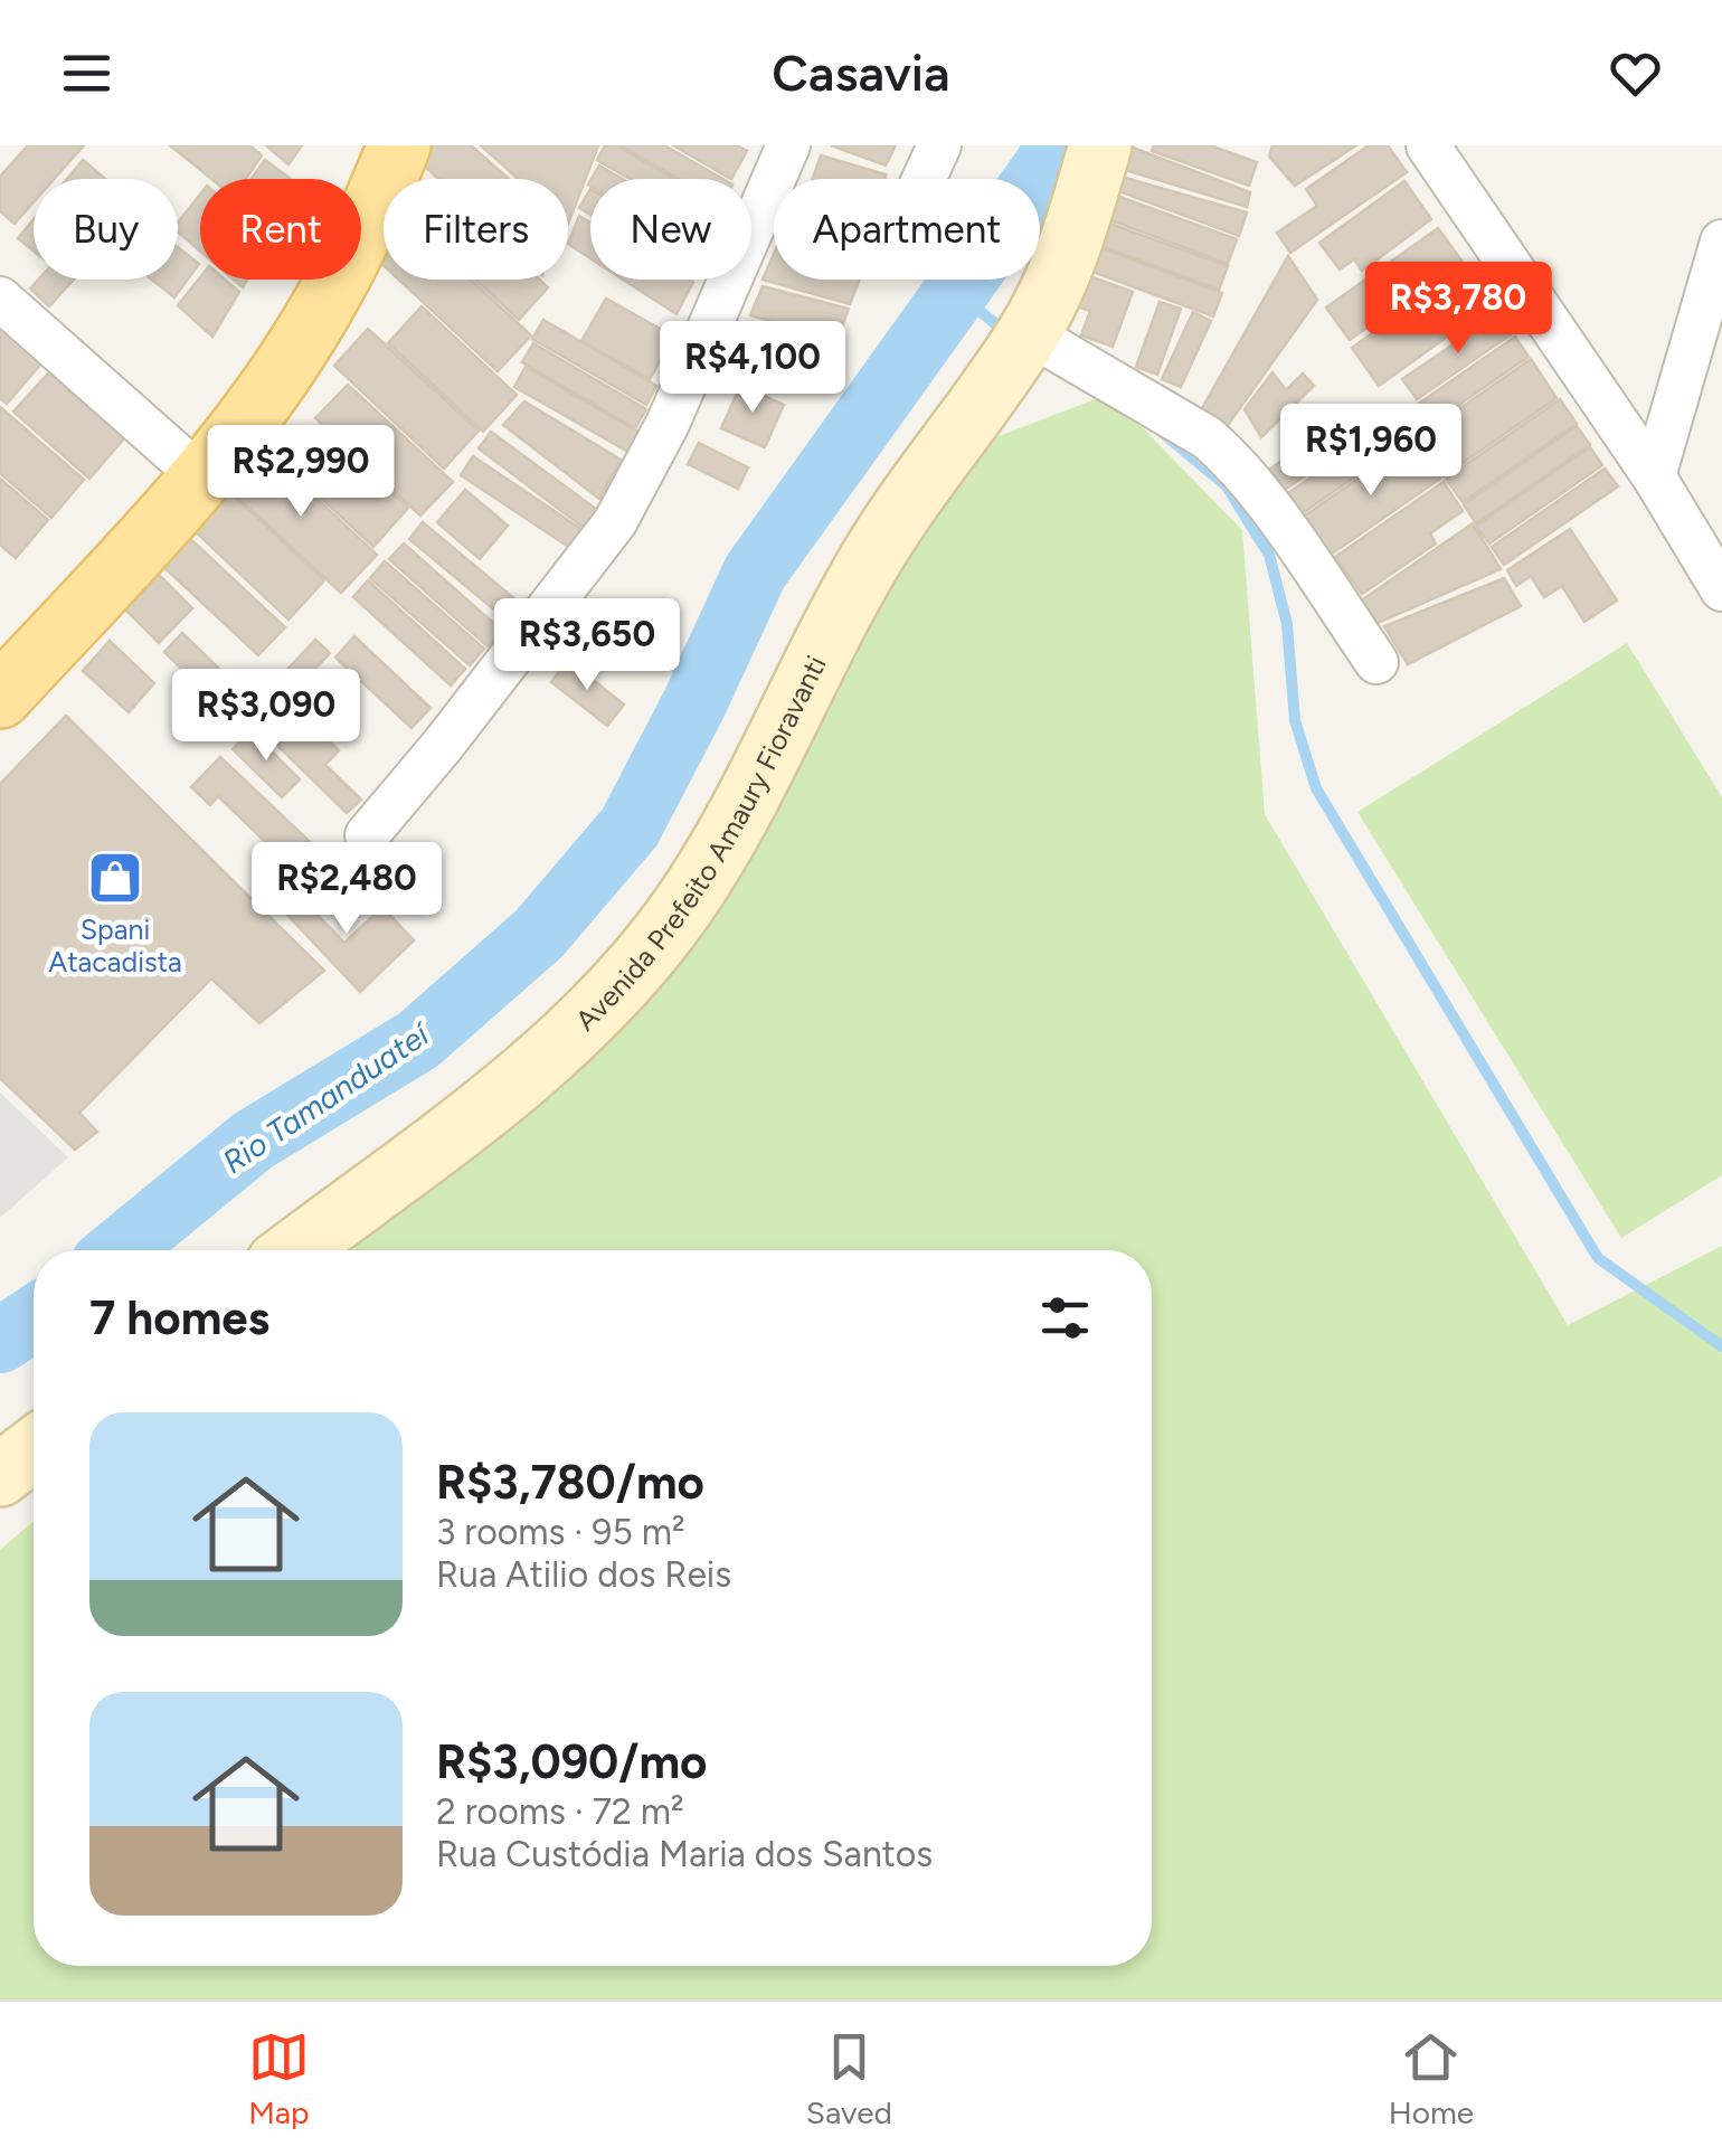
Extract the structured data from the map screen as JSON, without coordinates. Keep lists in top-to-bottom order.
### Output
{
  "streets": {
    "street": ["Avenida Prefeito Amaury Fioravanti"]
  },
  "water": ["Rio Tamanduateí"],
  "places": {
    "shop": ["Spani Atacadista"]
  },
  "page": {
    "header": "Casavia",
    "chip": [
      "Buy",
      "Rent",
      "Filters",
      "New",
      "Apartment"
    ],
    "price": [
      "R$3,780",
      "R$4,100",
      "R$1,960",
      "R$2,990",
      "R$3,650",
      "R$3,090",
      "R$2,480"
    ],
    "heading": "7 homes",
    "list": [
      {
        "name": "R$3,780/mo",
        "note": "3 rooms · 95 m² · Rua Atilio dos Reis"
      },
      {
        "name": "R$3,090/mo",
        "note": "2 rooms · 72 m² · Rua Custódia Maria dos Santos"
      }
    ],
    "tabs": ["Map", "Saved", "Home"]
  }
}
